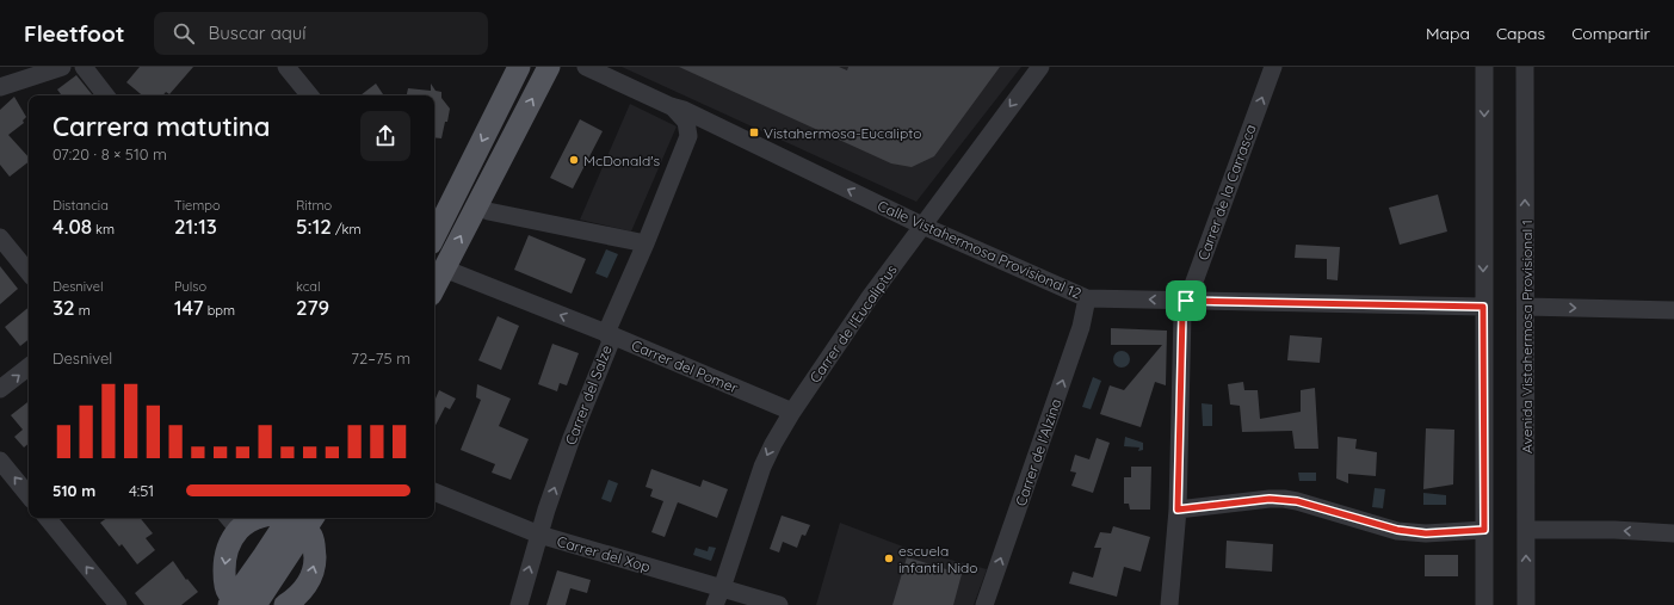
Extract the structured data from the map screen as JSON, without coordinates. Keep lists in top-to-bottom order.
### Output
{
  "streets": {
    "street": [
      "Carrer de la Carrasca",
      "Calle Vistahermosa Provisional 12",
      "Carrer de l'Eucaliptus",
      "Avenida Vistahermosa Provisional 1",
      "Carrer del Pomer",
      "Carrer del Salze",
      "Carrer de l'Alzina",
      "Carrer del Xop"
    ]
  },
  "crossings": [
    ["Carrer de la Carrasca", "Calle Vistahermosa Provisional 12"],
    ["Calle Vistahermosa Provisional 12", "Carrer de l'Eucaliptus"],
    ["Calle Vistahermosa Provisional 12", "Carrer del Salze"],
    ["Calle Vistahermosa Provisional 12", "Carrer de l'Alzina"],
    ["Carrer de l'Eucaliptus", "Carrer del Pomer"],
    ["Carrer de l'Eucaliptus", "Carrer del Xop"],
    ["Carrer del Pomer", "Carrer del Salze"],
    ["Carrer del Salze", "Carrer del Xop"]
  ],
  "one_way": [
    "Carrer de la Carrasca",
    "Carrer de l'Eucaliptus",
    "Carrer del Salze",
    "Carrer de l'Alzina"
  ],
  "places": {
    "transit": ["Vistahermosa-Eucalipto"],
    "other": ["McDonald's", "escuela infantil Nido"]
  },
  "page": {
    "header": "Fleetfoot",
    "search": "Buscar aquí",
    "nav": ["Mapa", "Capas", "Compartir"],
    "heading": ["Carrera matutina", "07:20 · 8 × 510 m"],
    "stats": [
      ["Distancia", "4.08 km"],
      ["Tiempo", "21:13"],
      ["Ritmo", "5:12 /km"],
      ["Desnivel", "32 m"],
      ["Pulso", "147 bpm"],
      ["kcal", "279"]
    ],
    "chart": ["Desnivel", "72–75 m"],
    "list": [
      {
        "name": "510 m",
        "note": "4:51"
      }
    ]
  }
}
